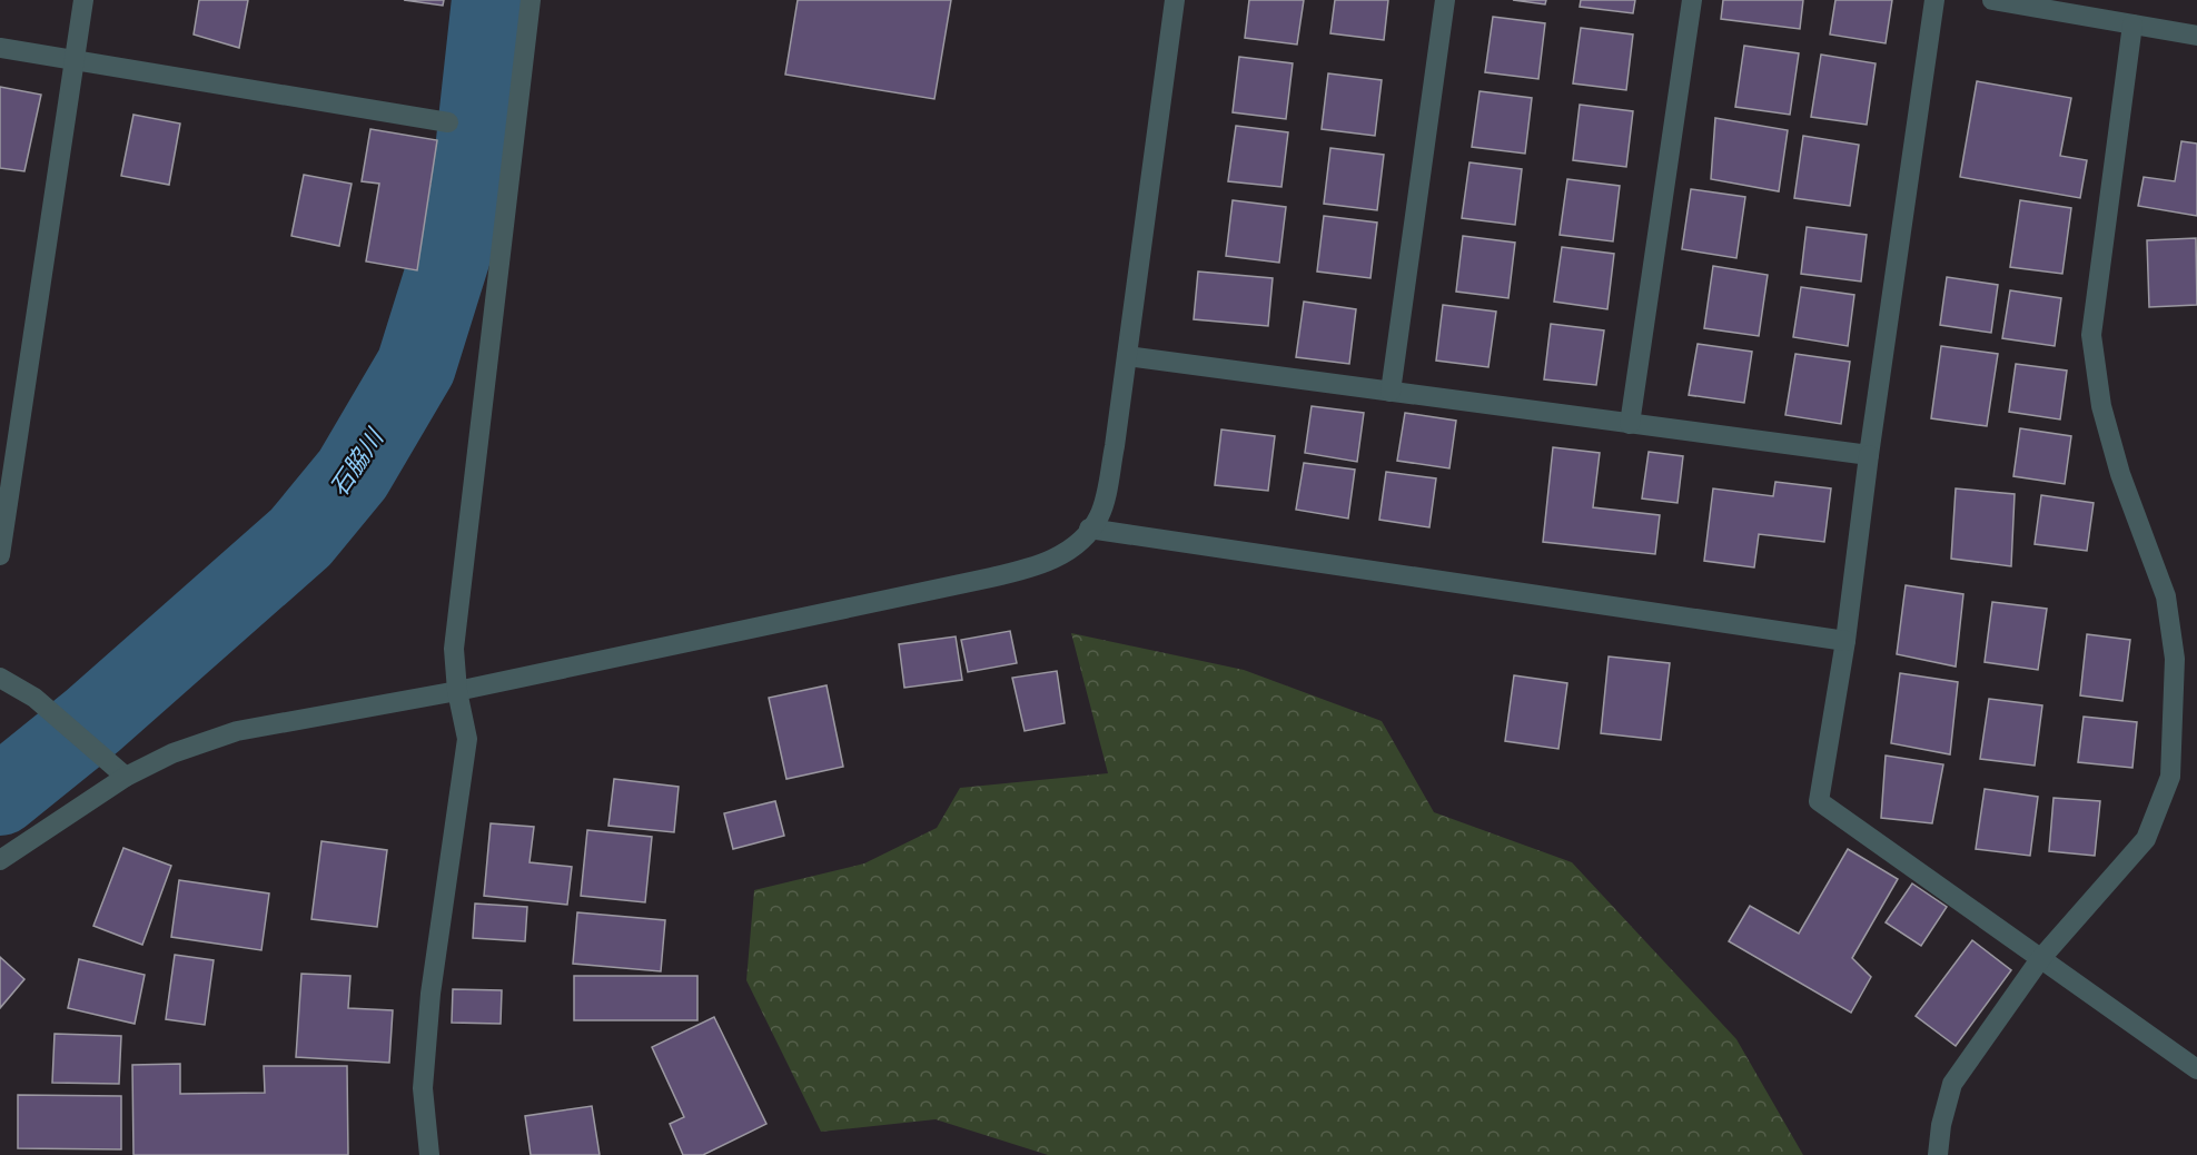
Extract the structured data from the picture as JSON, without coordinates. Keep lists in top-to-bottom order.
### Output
{
  "water": ["石脇川"]
}
